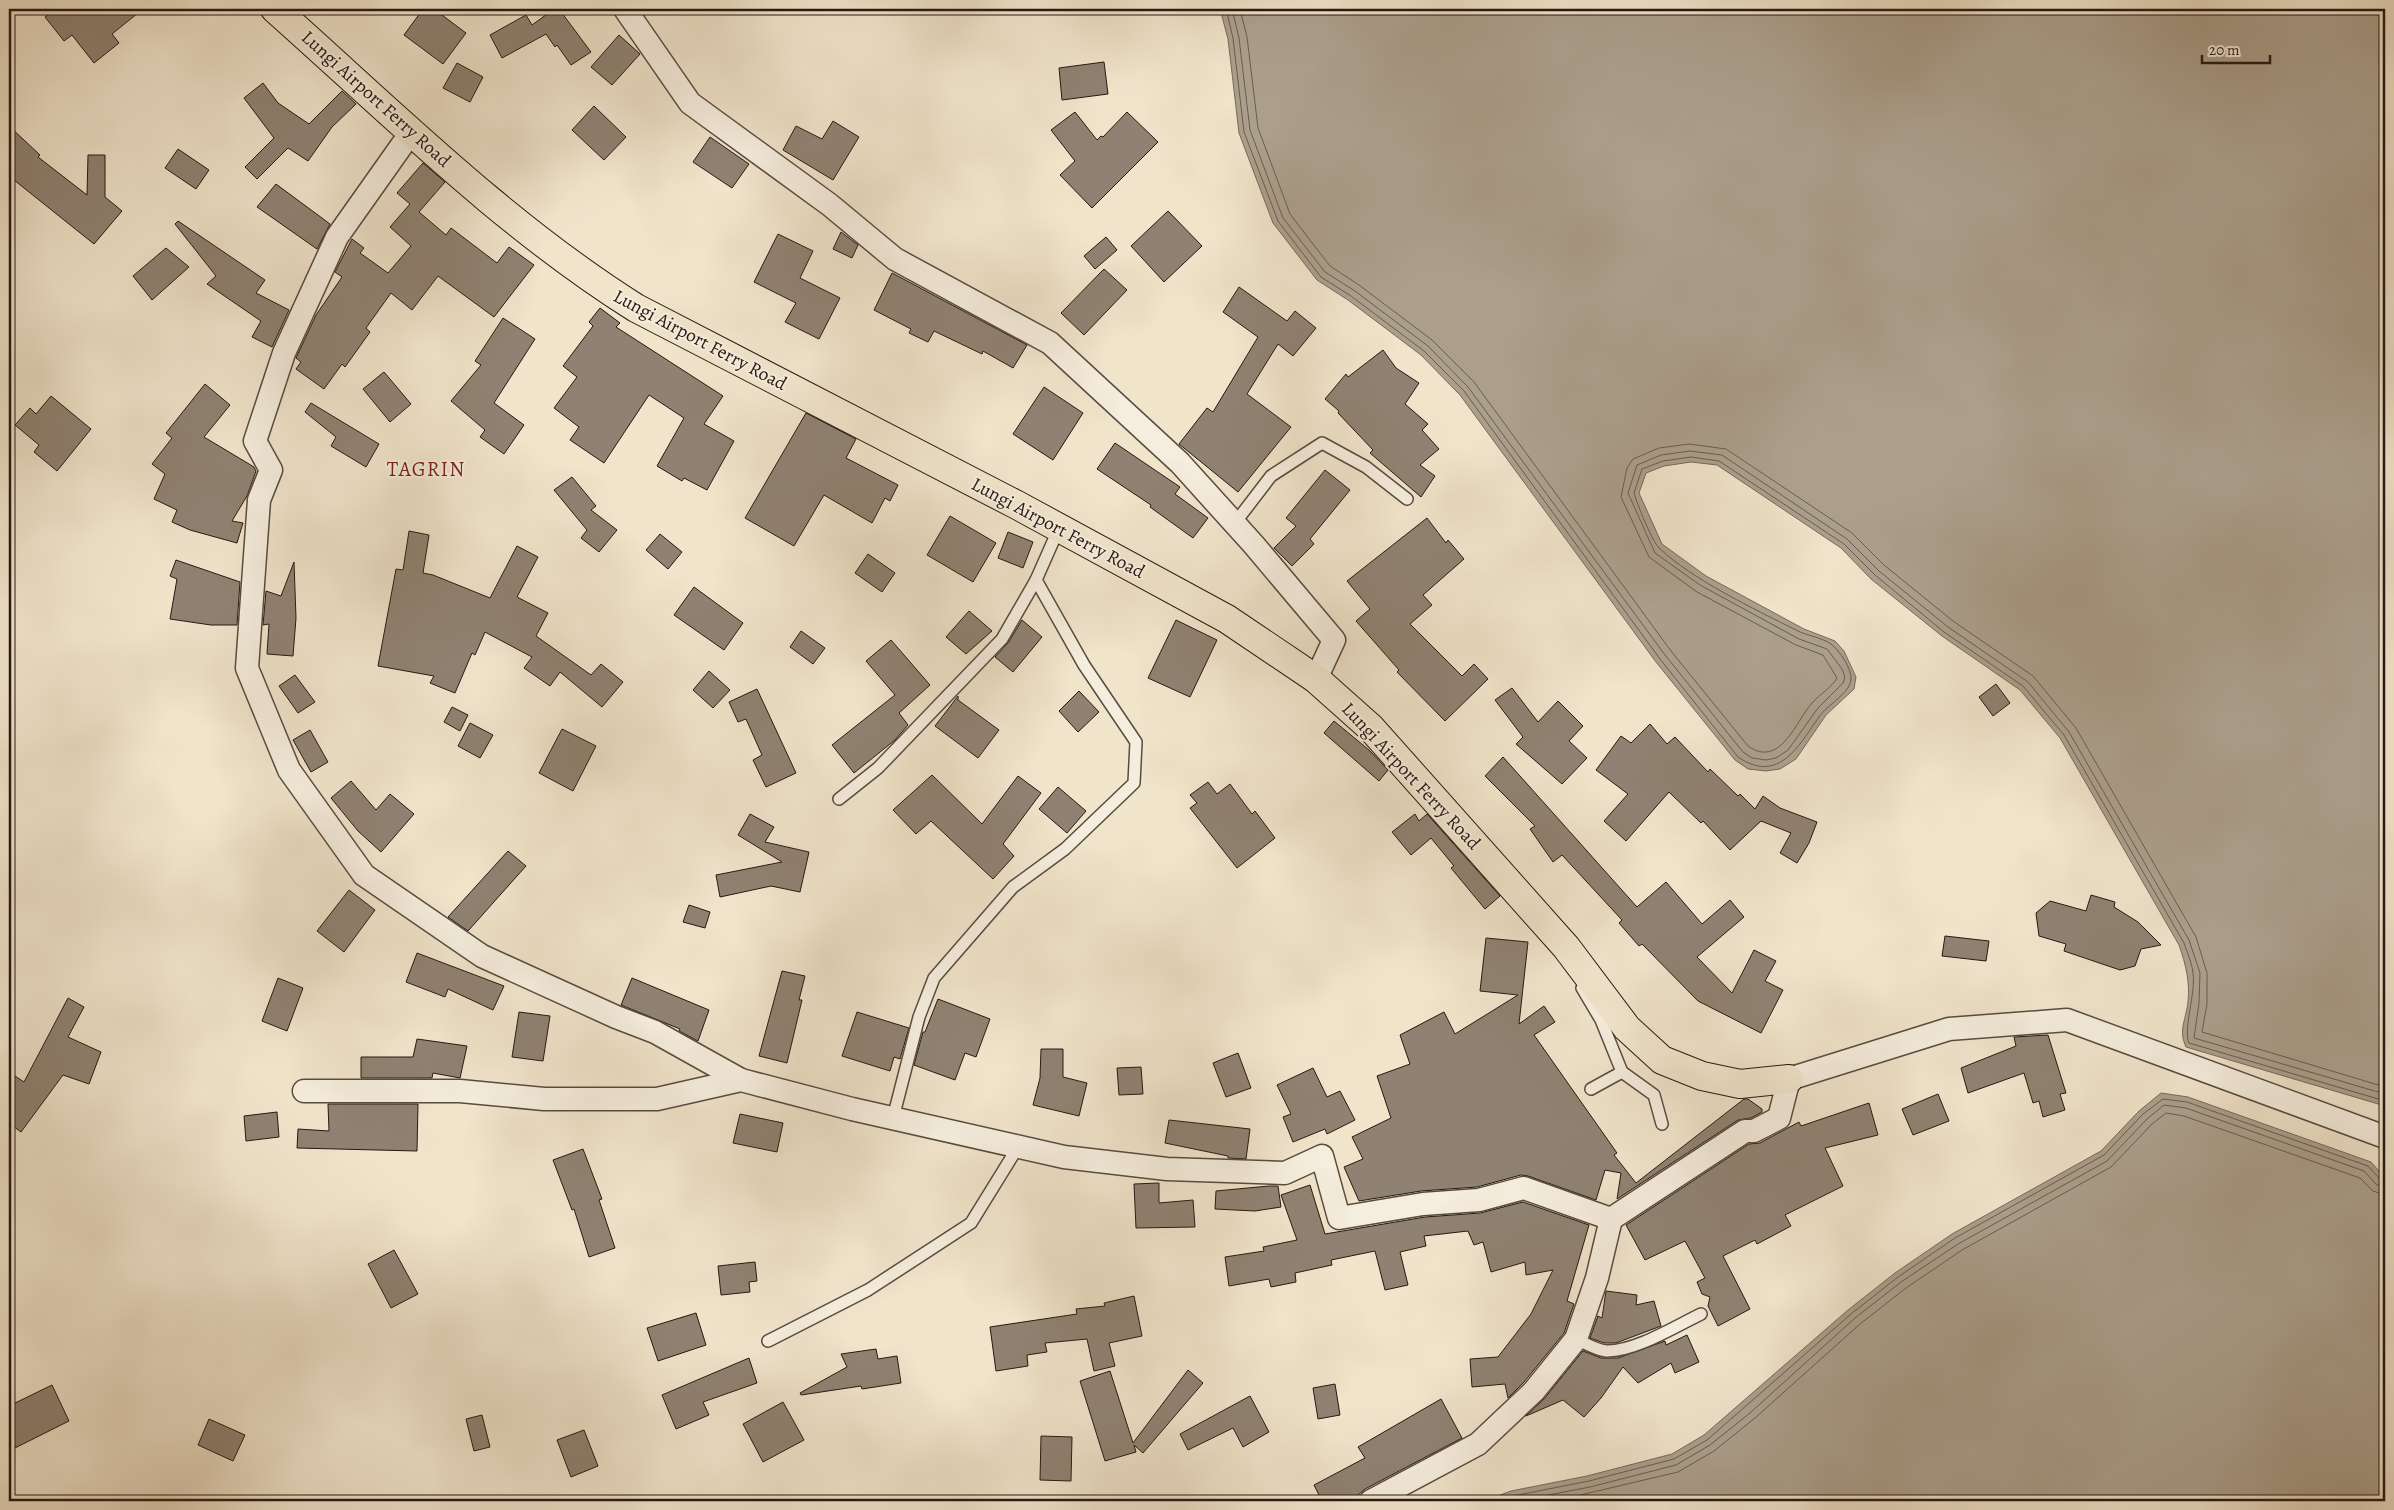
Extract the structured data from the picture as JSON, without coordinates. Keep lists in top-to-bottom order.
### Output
{
  "streets": {
    "main road": ["Lungi Airport Ferry Road"]
  },
  "districts": ["TAGRIN"],
  "scale_bar": "20 m"
}
